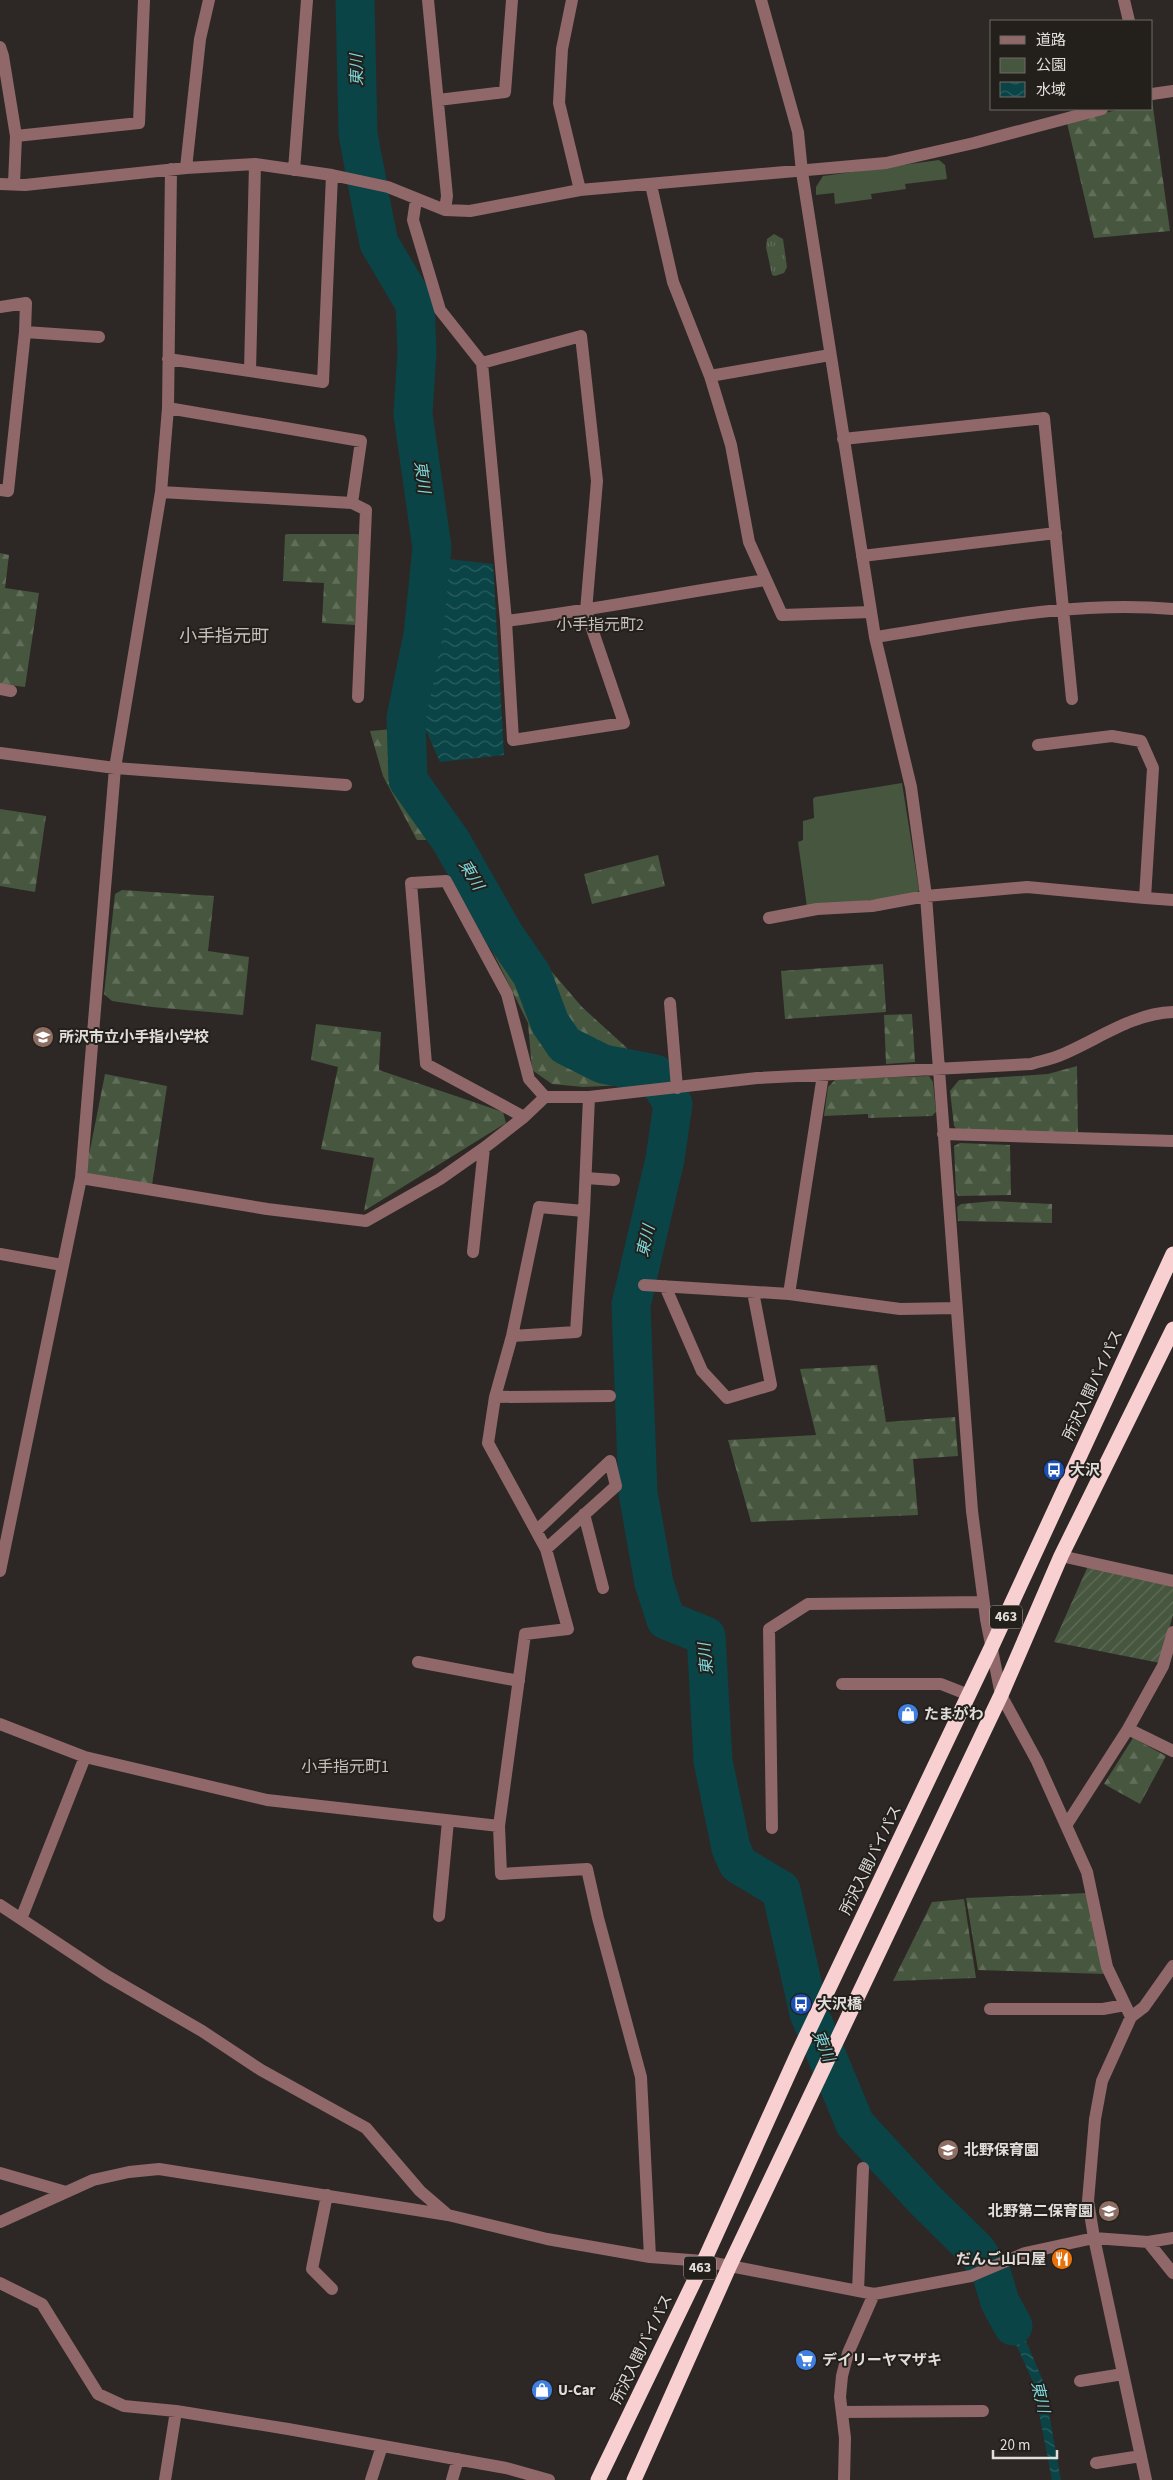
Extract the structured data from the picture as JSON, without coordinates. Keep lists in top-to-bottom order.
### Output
{
  "streets": {
    "highway": ["所沢入間バイパス", "463"]
  },
  "districts": ["小手指元町2", "小手指元町", "小手指元町1"],
  "water": ["東川"],
  "places": {
    "school or university": ["所沢市立小手指小学校", "北野保育園", "北野第二保育園"],
    "bus stop": ["大沢", "大沢橋"],
    "shop": ["たまがわ", "U-Car"],
    "restaurant": ["だんご山口屋"],
    "supermarket": ["デイリーヤマザキ"]
  },
  "legend": ["道路", "公園", "水域"],
  "scale_bar": "20 m"
}
